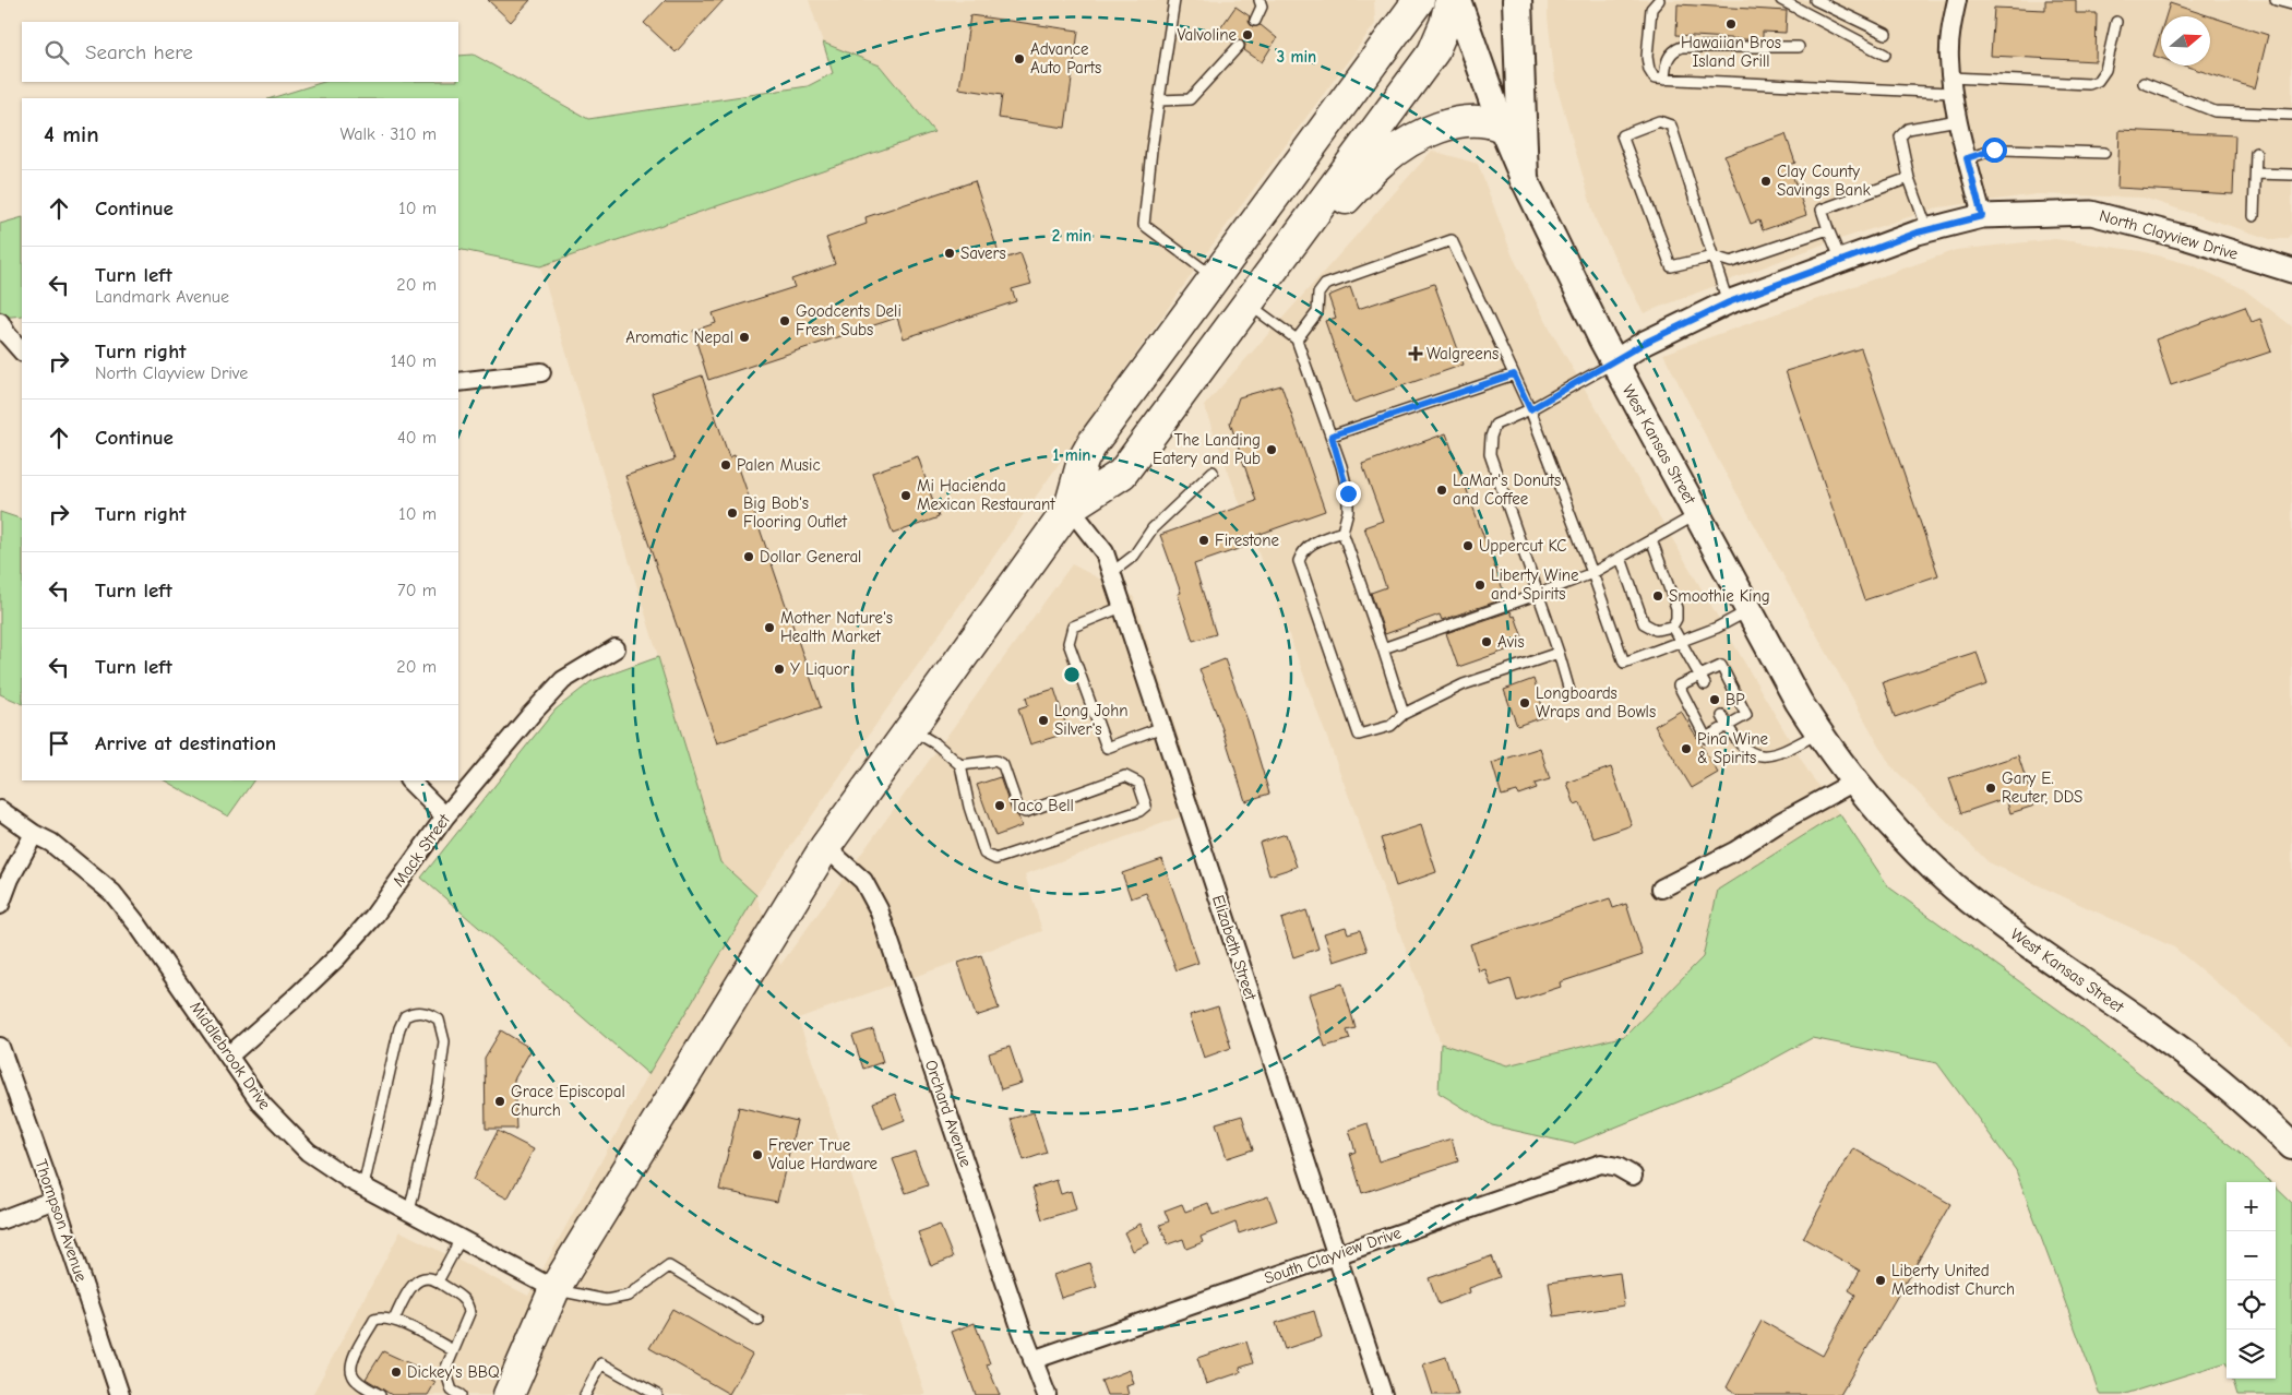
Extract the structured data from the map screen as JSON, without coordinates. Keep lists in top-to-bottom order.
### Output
{
  "streets": {
    "main road": ["West Kansas Street"],
    "street": [
      "North Clayview Drive",
      "Mack Street",
      "Elizabeth Street",
      "Middlebrook Drive",
      "Orchard Avenue",
      "Thompson Avenue",
      "South Clayview Drive"
    ]
  },
  "crossings": [
    ["North Clayview Drive", "West Kansas Street"],
    ["Mack Street", "Middlebrook Drive"],
    ["Elizabeth Street", "South Clayview Drive"],
    ["Orchard Avenue", "South Clayview Drive"]
  ],
  "places": {
    "other": [
      "Hawaiian Bros Island Grill",
      "Valvoline",
      "Advance Auto Parts",
      "Clay County Savings Bank",
      "Savers",
      "Goodcents Deli Fresh Subs",
      "Aromatic Nepal",
      "The Landing Eatery and Pub",
      "Palen Music",
      "LaMar's Donuts and Coffee",
      "Mi Hacienda Mexican Restaurant",
      "Big Bob's Flooring Outlet",
      "Firestone",
      "Uppercut KC",
      "Dollar General",
      "Liberty Wine and Spirits",
      "Smoothie King",
      "Mother Nature's Health Market",
      "Avis",
      "Y Liquor",
      "BP",
      "Longboards Wraps and Bowls",
      "Long John Silver's",
      "Pina Wine & Spirits",
      "Gary E. Reuter, DDS",
      "Taco Bell",
      "Grace Episcopal Church",
      "Frever True Value Hardware",
      "Liberty United Methodist Church",
      "Dickey's BBQ"
    ],
    "health": ["Walgreens"]
  },
  "north": "right",
  "page": {
    "search": "Search here",
    "heading": ["4 min", "Walk · 310 m"],
    "list": [
      ["Continue", "10 m"],
      ["Turn left", "Landmark Avenue", "20 m"],
      ["Turn right", "North Clayview Drive", "140 m"],
      ["Continue", "40 m"],
      ["Turn right", "10 m"],
      ["Turn left", "70 m"],
      ["Turn left", "20 m"],
      "Arrive at destination"
    ],
    "map_buttons": ["+", "−"]
  },
  "rings": ["3 min", "2 min", "1 min"]
}
